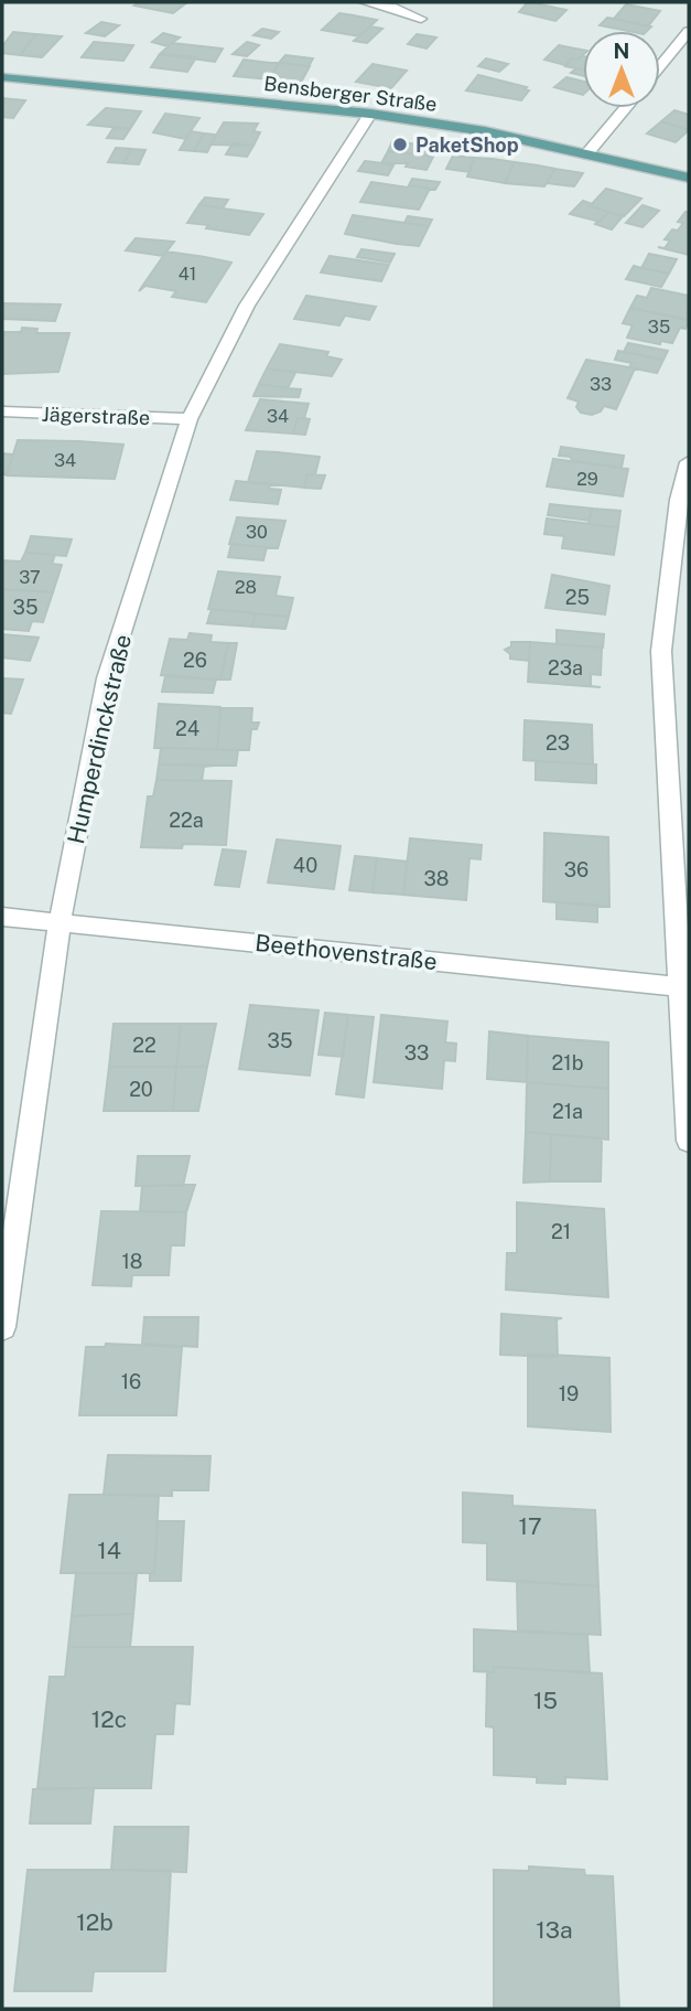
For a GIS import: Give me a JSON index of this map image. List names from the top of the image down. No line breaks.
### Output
{"streets":{"main road":["Bensberger Straße"],"street":["Jägerstraße","Humperdinckstraße","Beethovenstraße"]},"crossings":[["Bensberger Straße","Humperdinckstraße"],["Jägerstraße","Humperdinckstraße"],["Humperdinckstraße","Beethovenstraße"]],"places":["PaketShop"],"house_numbers":["41","35","33","34","34","29","30","37","28","25","35","26","23a","24","23","22a","40","36","38","35","22","33","21b","20","21a","21","18","16","19","17","14","15","12c","12b","13a"],"north":"top"}
